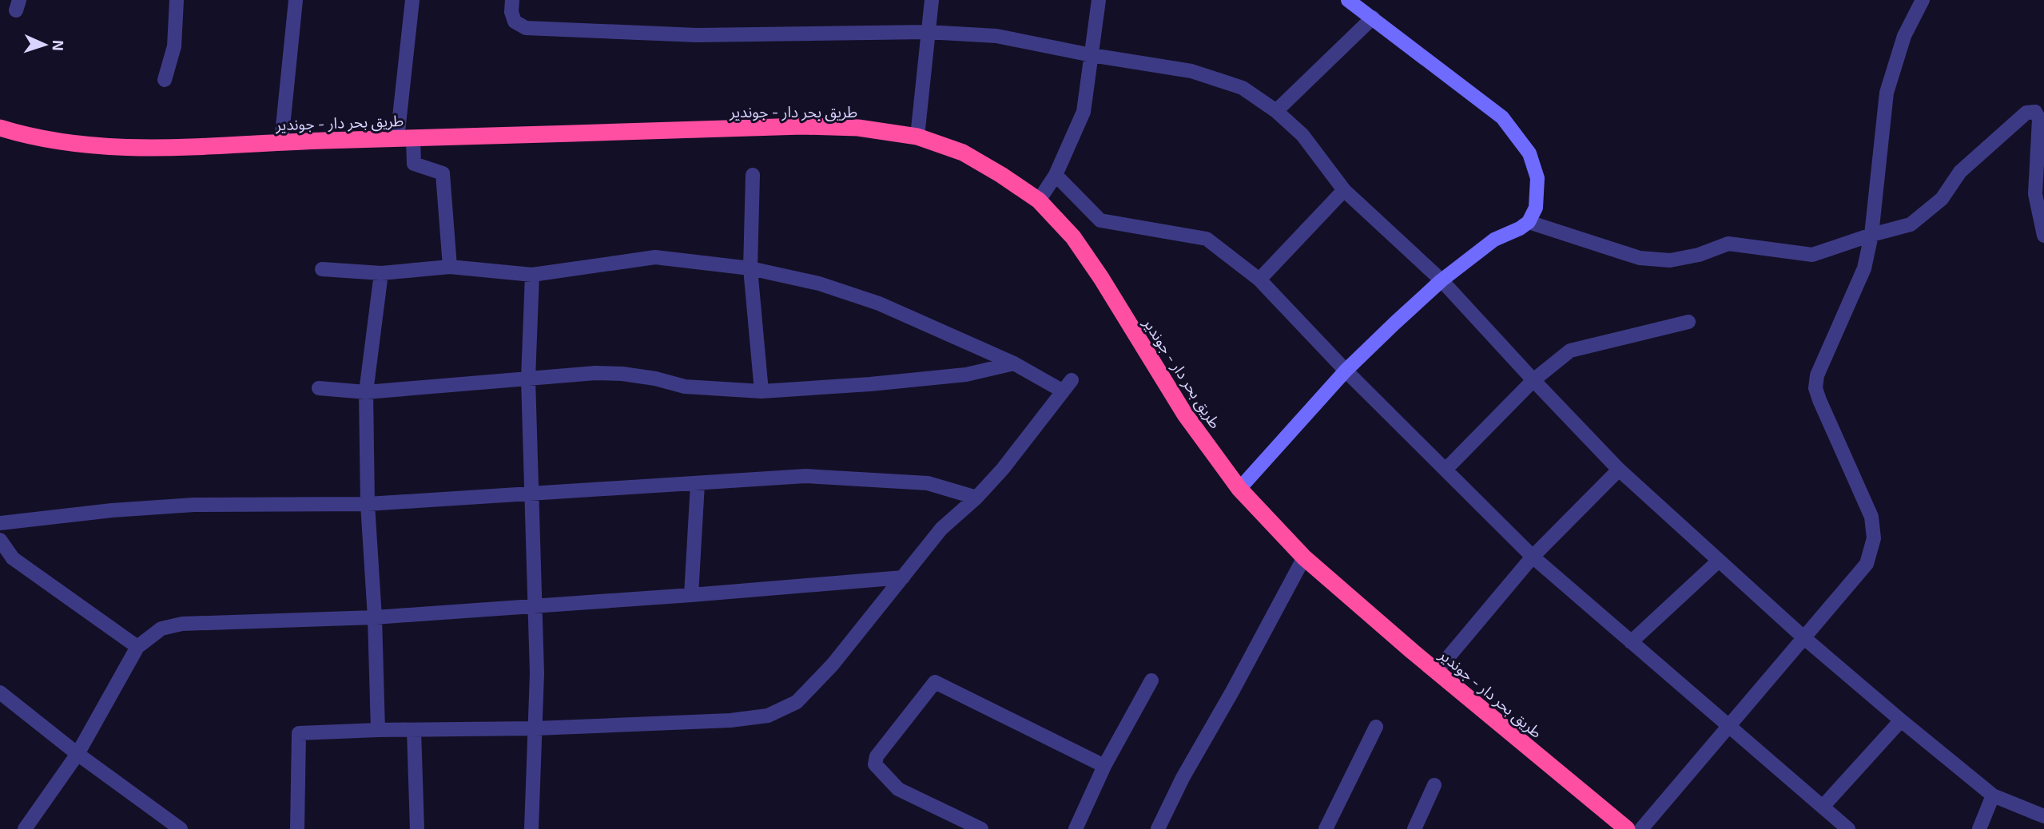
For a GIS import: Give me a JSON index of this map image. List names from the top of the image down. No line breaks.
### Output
{"streets":{"highway":["طريق بحر دار - جوندير"]},"north":"right"}
